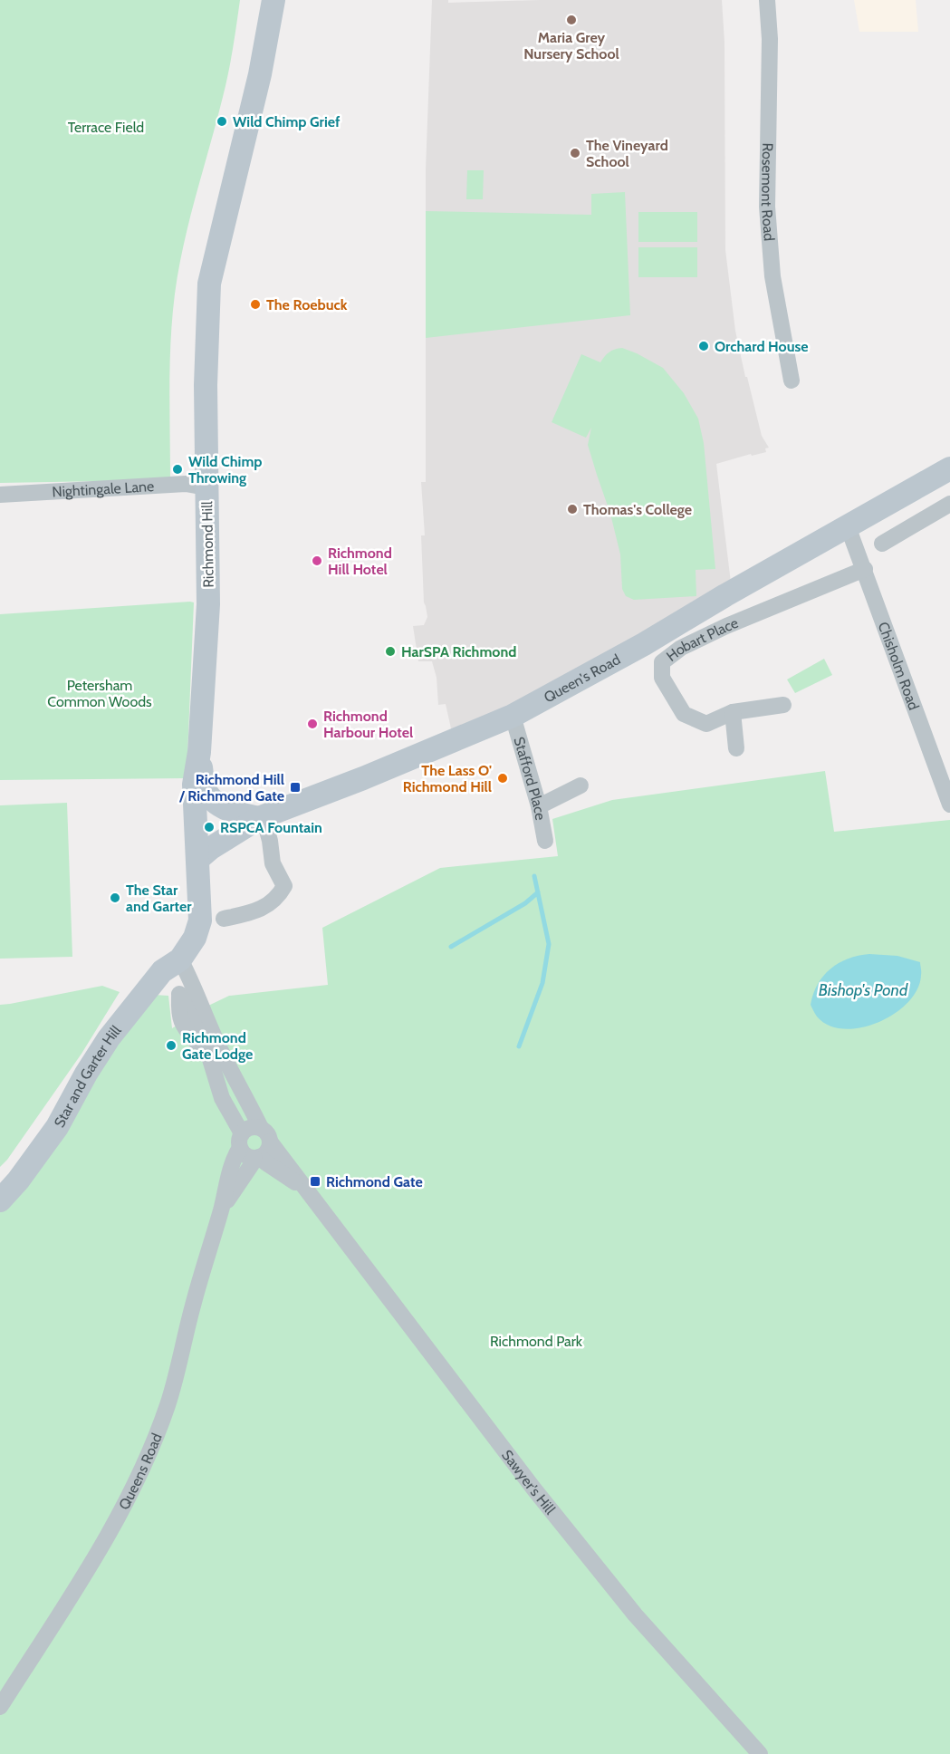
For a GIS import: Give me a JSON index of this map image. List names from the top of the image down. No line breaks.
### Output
{"streets":{"main road":["Richmond Hill","Queen's Road","Star and Garter Hill"],"street":["Rosemont Road","Nightingale Lane","Hobart Place","Chisholm Road","Stafford Place","Queens Road","Sawyer's Hill"]},"crossings":[["Nightingale Lane","Richmond Hill"],["Richmond Hill","Queen's Road"],["Richmond Hill","Star and Garter Hill"],["Richmond Hill","Sawyer's Hill"],["Hobart Place","Chisholm Road"],["Chisholm Road","Queen's Road"],["Queen's Road","Stafford Place"],["Star and Garter Hill","Sawyer's Hill"],["Queens Road","Sawyer's Hill"]],"water":["Bishop's Pond"],"parks":["Terrace Field","Petersham Common Woods","Richmond Park"],"places":{"other":["Maria Grey Nursery School","Wild Chimp Grief","The Vineyard School","The Roebuck","Orchard House","Wild Chimp Throwing","Thomas's College","Richmond Hill Hotel","HarSPA Richmond","Richmond Harbour Hotel","The Lass O' Richmond Hill","RSPCA Fountain","The Star and Garter","Richmond Gate Lodge"],"transit":["Richmond Hill / Richmond Gate","Richmond Gate"]}}
